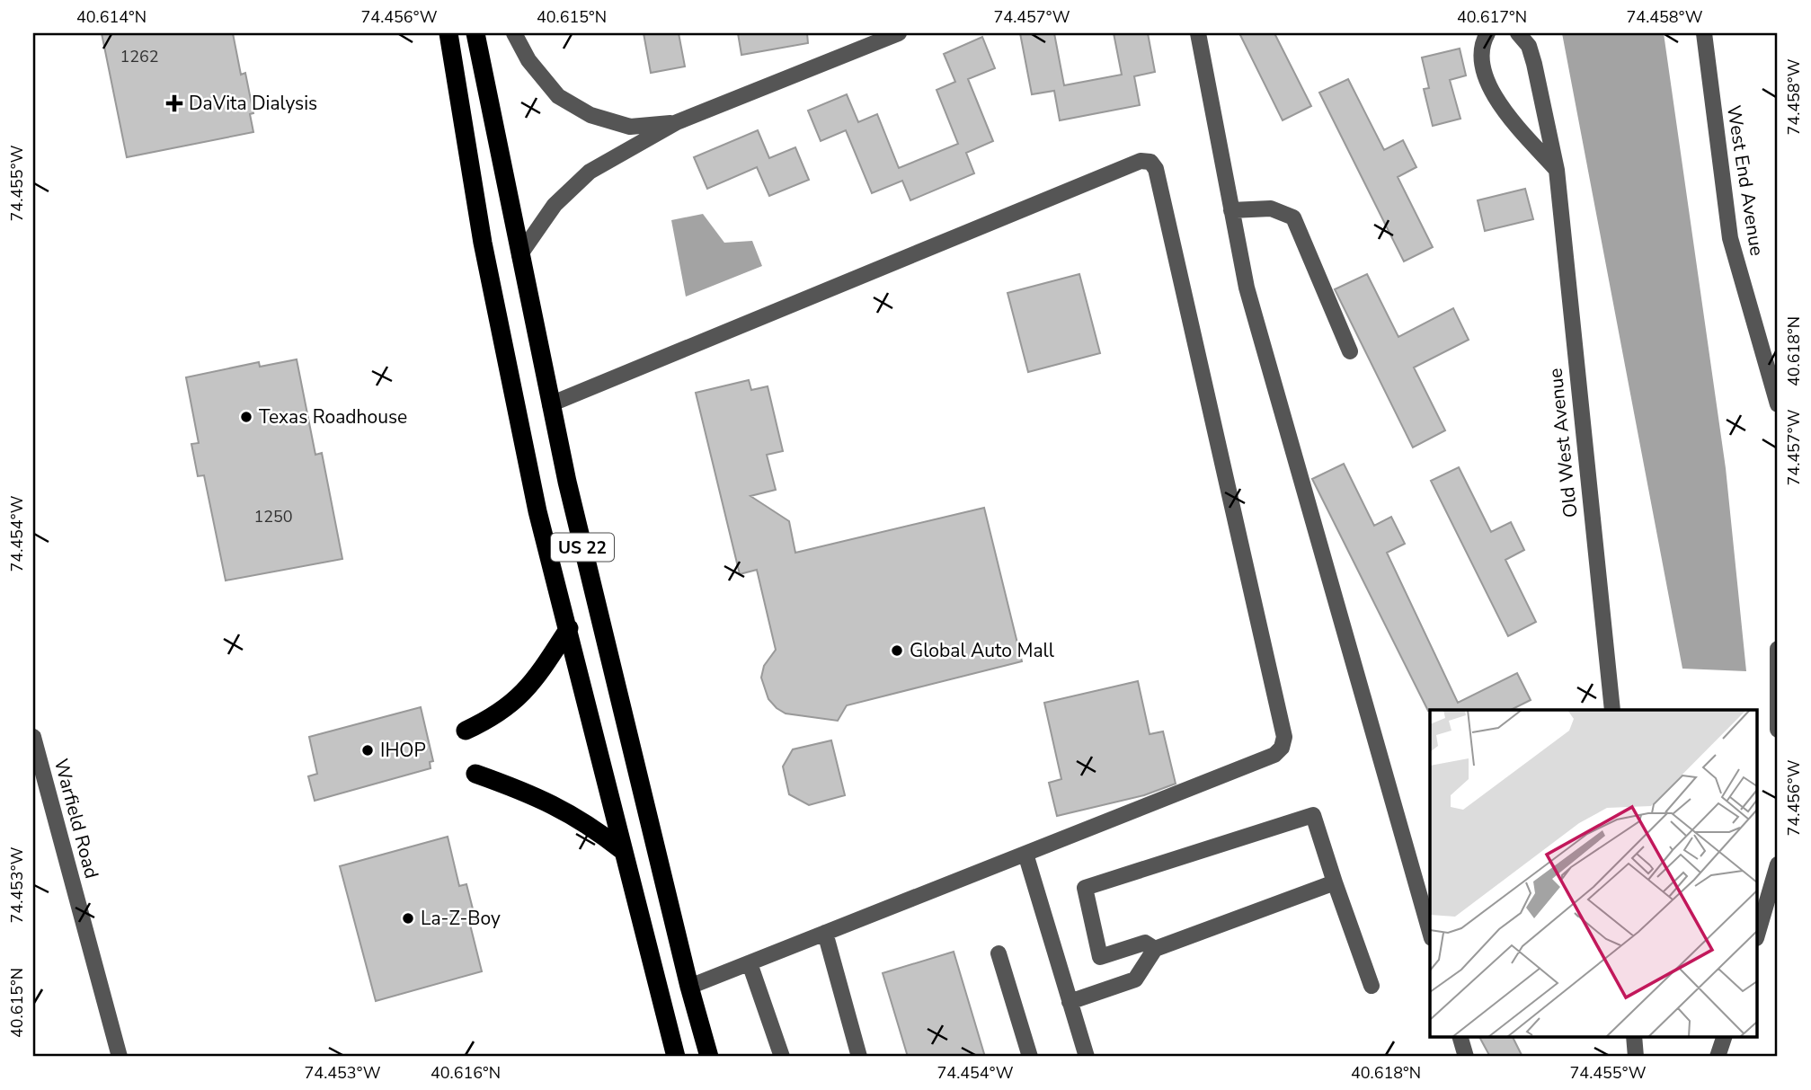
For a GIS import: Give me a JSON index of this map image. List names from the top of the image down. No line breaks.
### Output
{"streets":{"highway":["US 22"],"street":["West End Avenue","Old West Avenue","Warfield Road"]},"places":{"health":["DaVita Dialysis"],"other":["Texas Roadhouse","Global Auto Mall","IHOP","La-Z-Boy"]},"house_numbers":["1262","1250"],"coordinates":["40.614°N","74.456°W","40.615°N","74.457°W","40.617°N","74.458°W","74.455°W","40.618°N","74.454°W","74.453°W","40.616°N"]}
